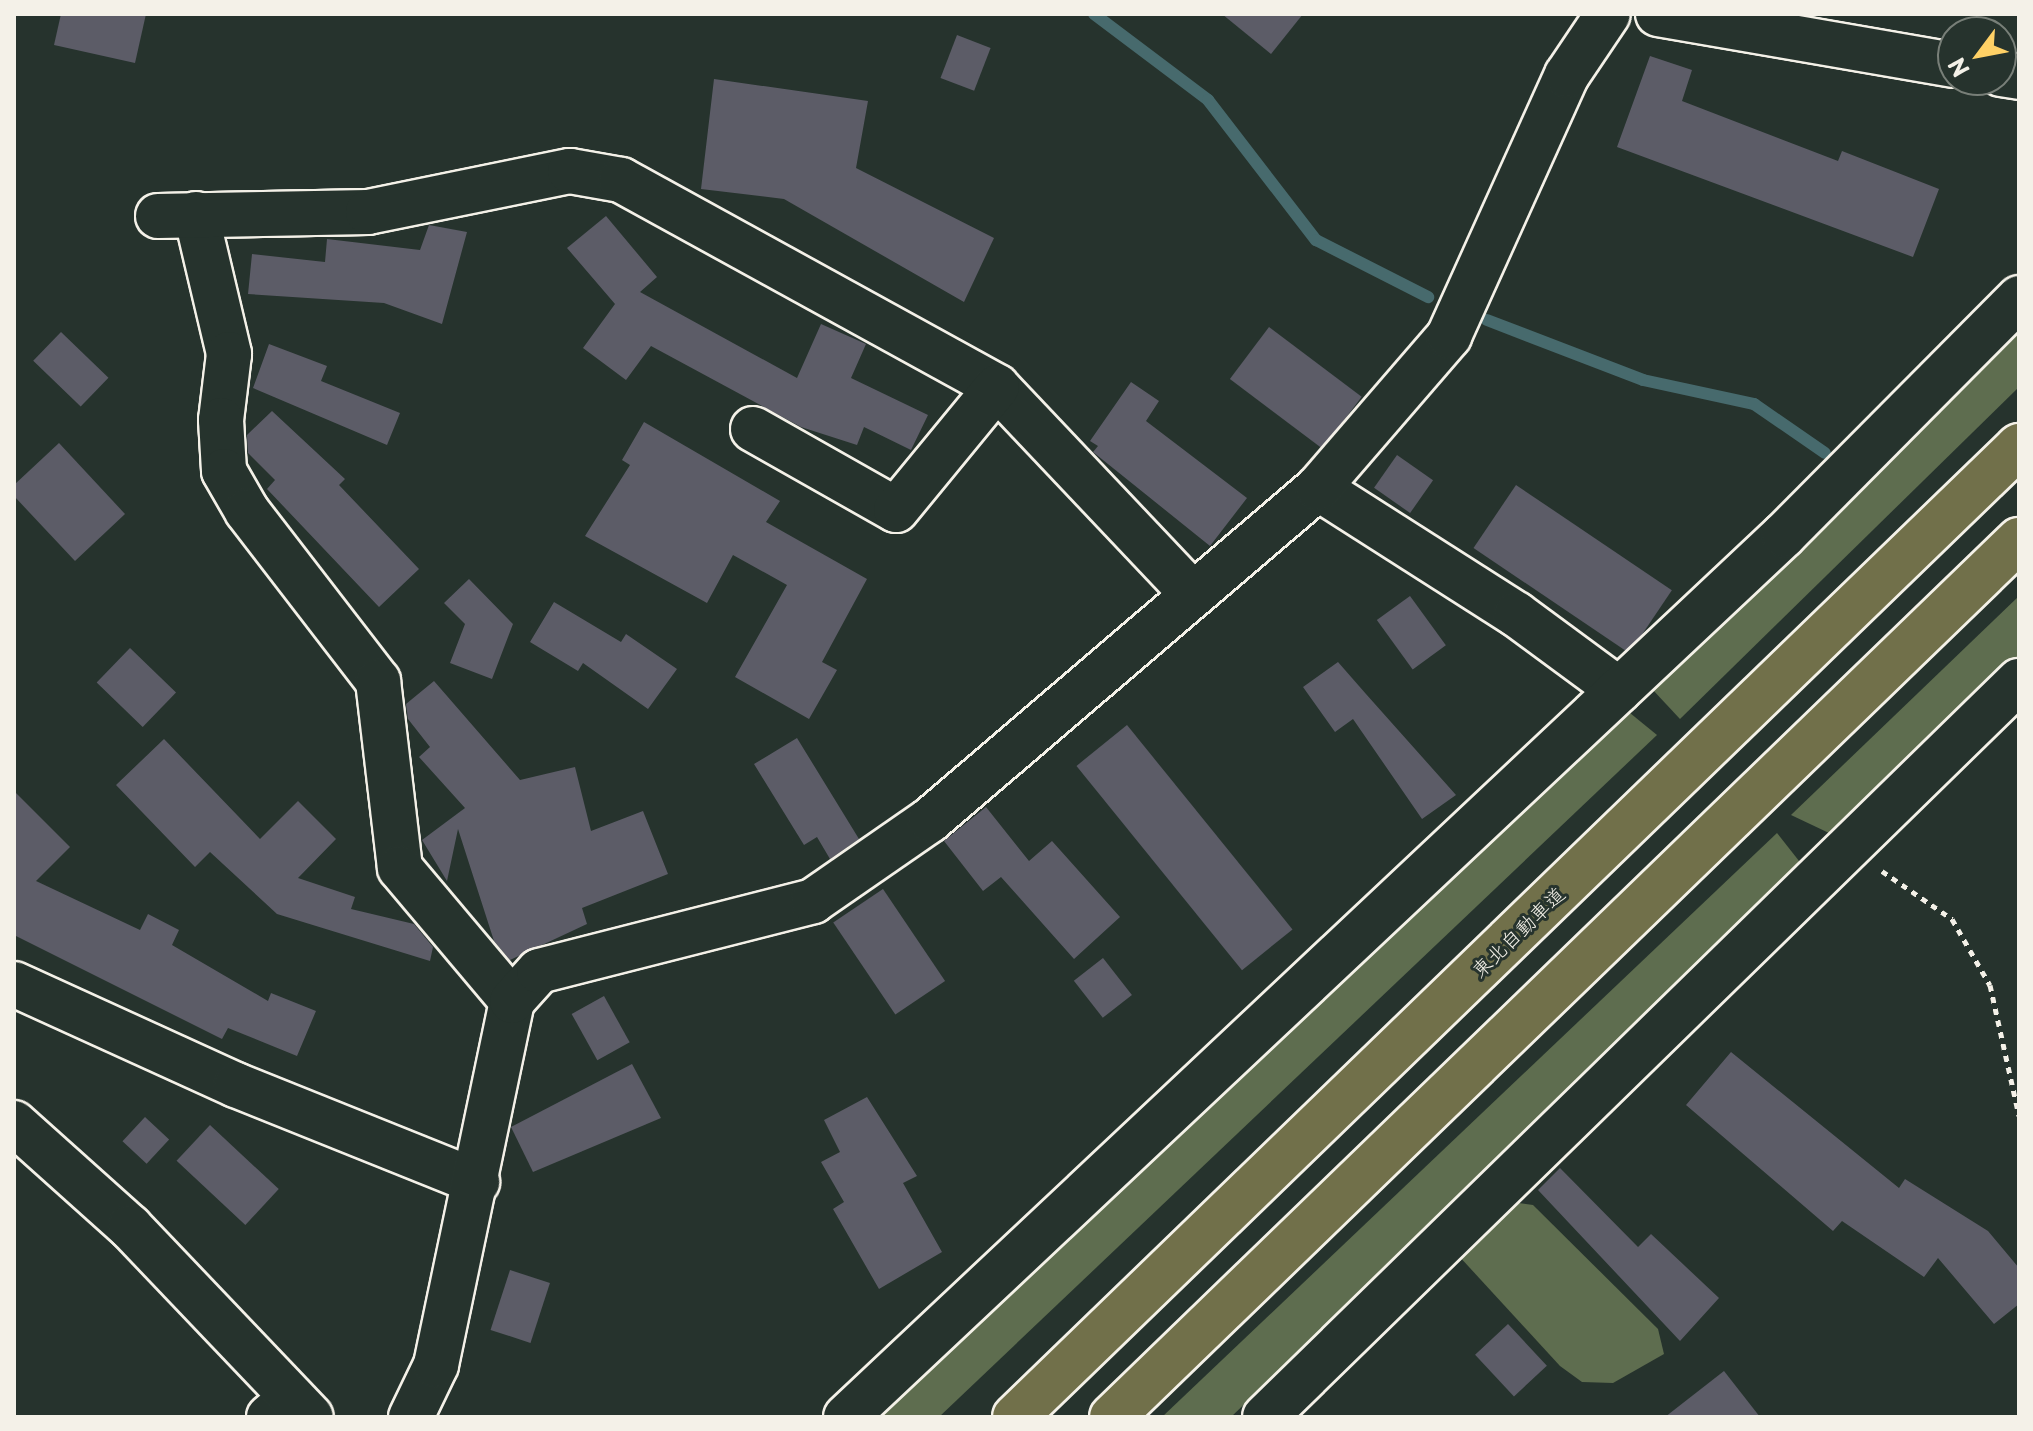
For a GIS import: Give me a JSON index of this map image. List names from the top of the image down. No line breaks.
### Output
{"streets":{"highway":["東北自動車道"]},"north":"bottom left"}
